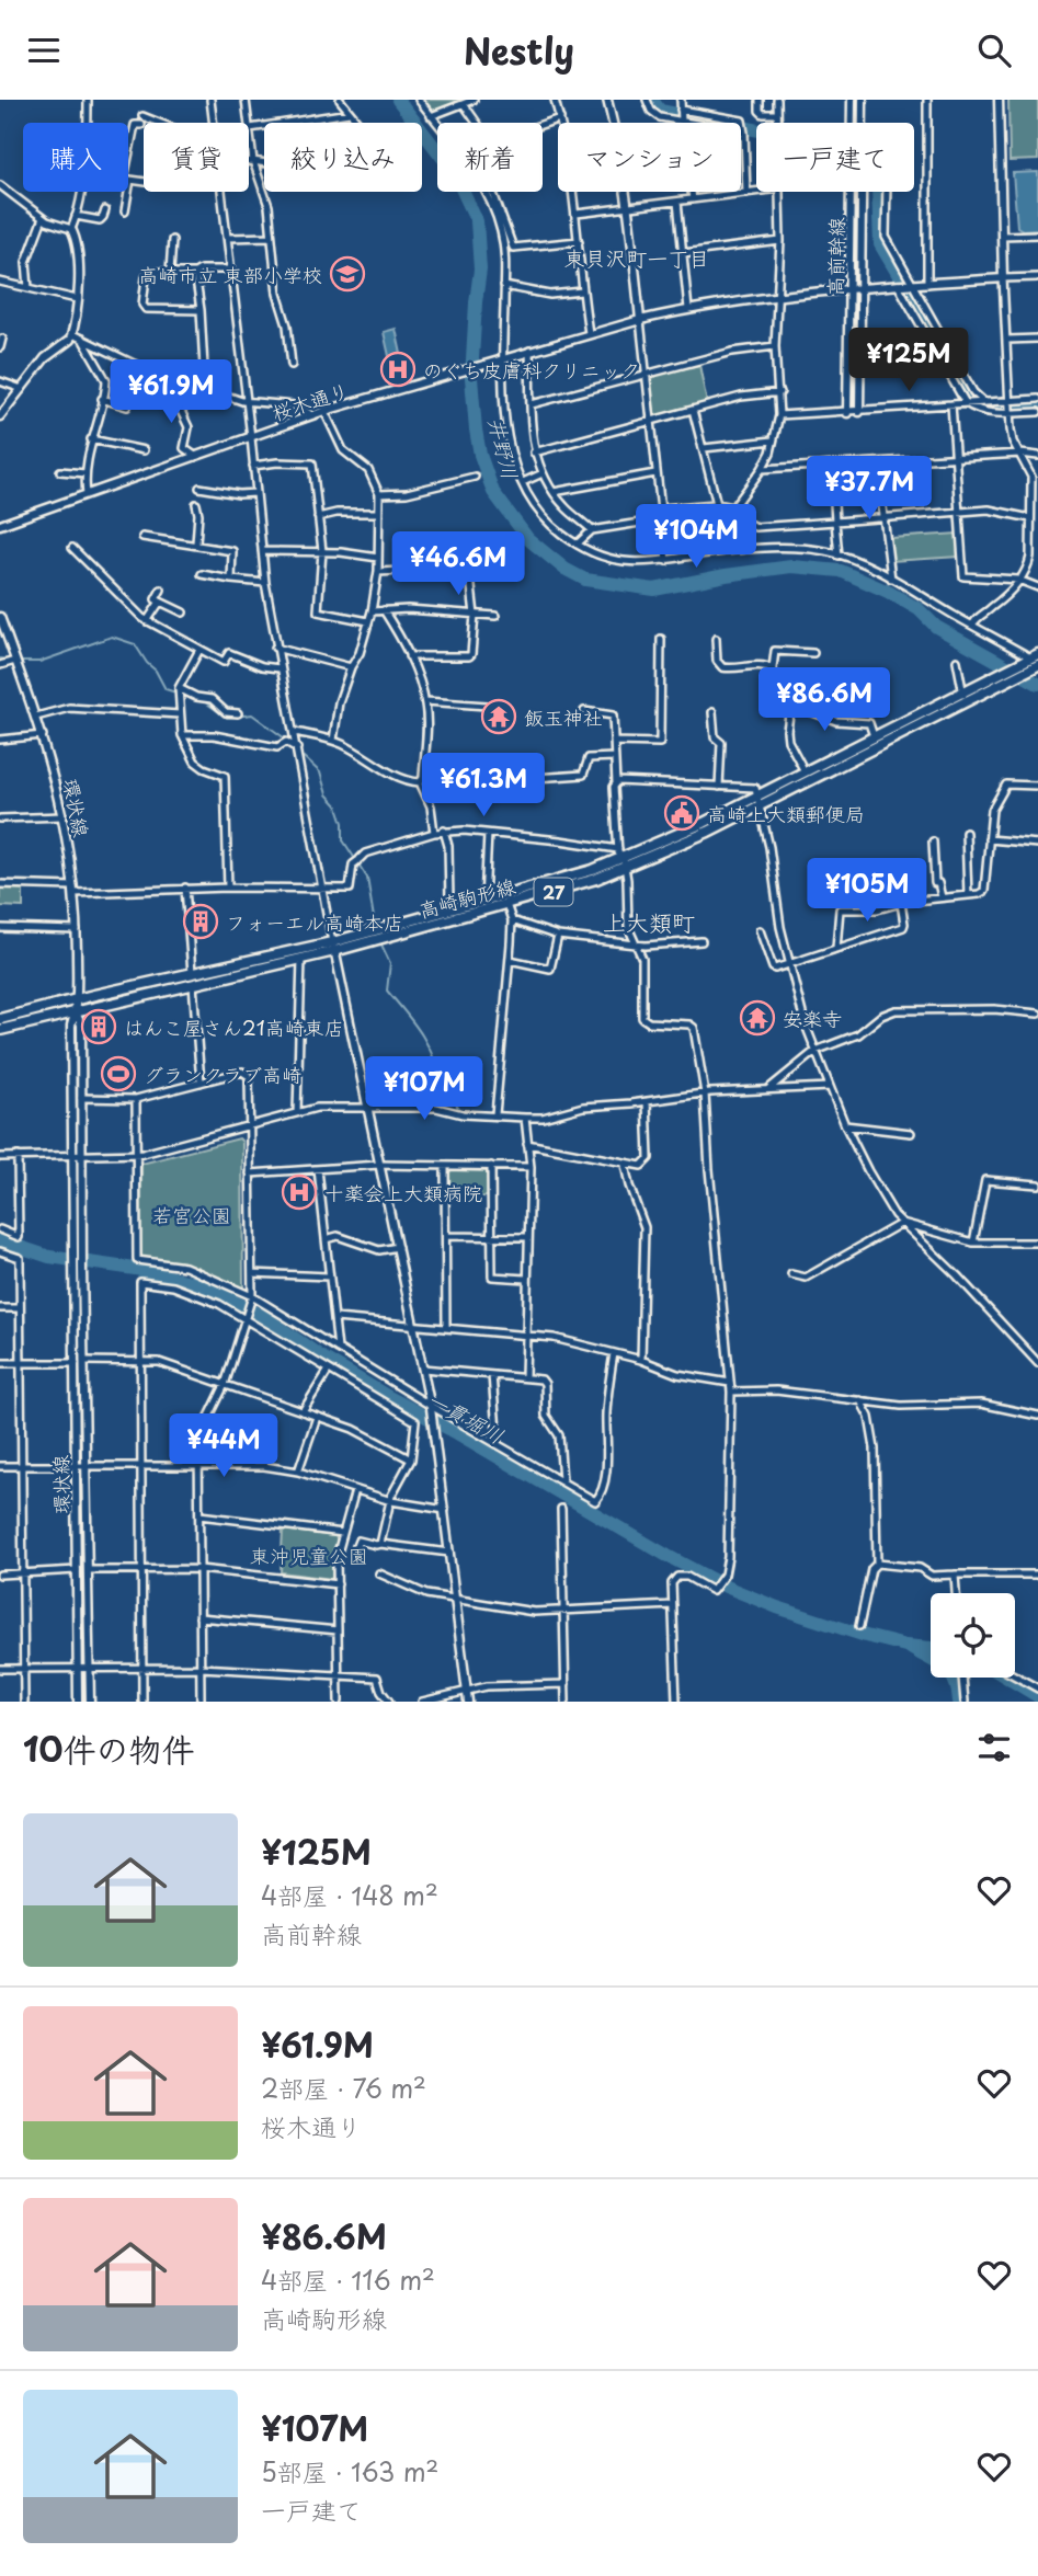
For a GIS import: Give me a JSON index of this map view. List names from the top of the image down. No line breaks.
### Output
{"streets":{"main road":["27","高崎駒形線"],"street":["高前幹線","桜木通り","環状線"]},"crossings":[["環状線","高崎駒形線"]],"districts":["東貝沢町一丁目","上大類町"],"water":["井野川","一貫堀川"],"parks":["若宮公園","東沖児童公園"],"places":{"school or university":["高崎市立 東部小学校"],"hospital":["のぐち皮膚科クリニック","十薬会上大類病院"],"temple":["飯玉神社","安楽寺"],"public building":["高崎上大類郵便局"],"building":["フォーエル高崎本店","はんこ屋さん21高崎東店"],"sports":["グランクラブ高崎"]},"page":{"header":"Nestly","chip":["購入","賃貸","絞り込み","新着","マンション","一戸建て"],"price":["¥125M","¥61.9M","¥37.7M","¥104M","¥46.6M","¥86.6M","¥61.3M","¥105M","¥107M","¥44M"],"heading":"10件の物件","list":[{"name":"¥125M","note":"4部屋 · 148 m² · 高前幹線"},{"name":"¥61.9M","note":"2部屋 · 76 m² · 桜木通り"},{"name":"¥86.6M","note":"4部屋 · 116 m² · 高崎駒形線"},{"name":"¥107M","note":"5部屋 · 163 m² · 一戸建て"}]}}
